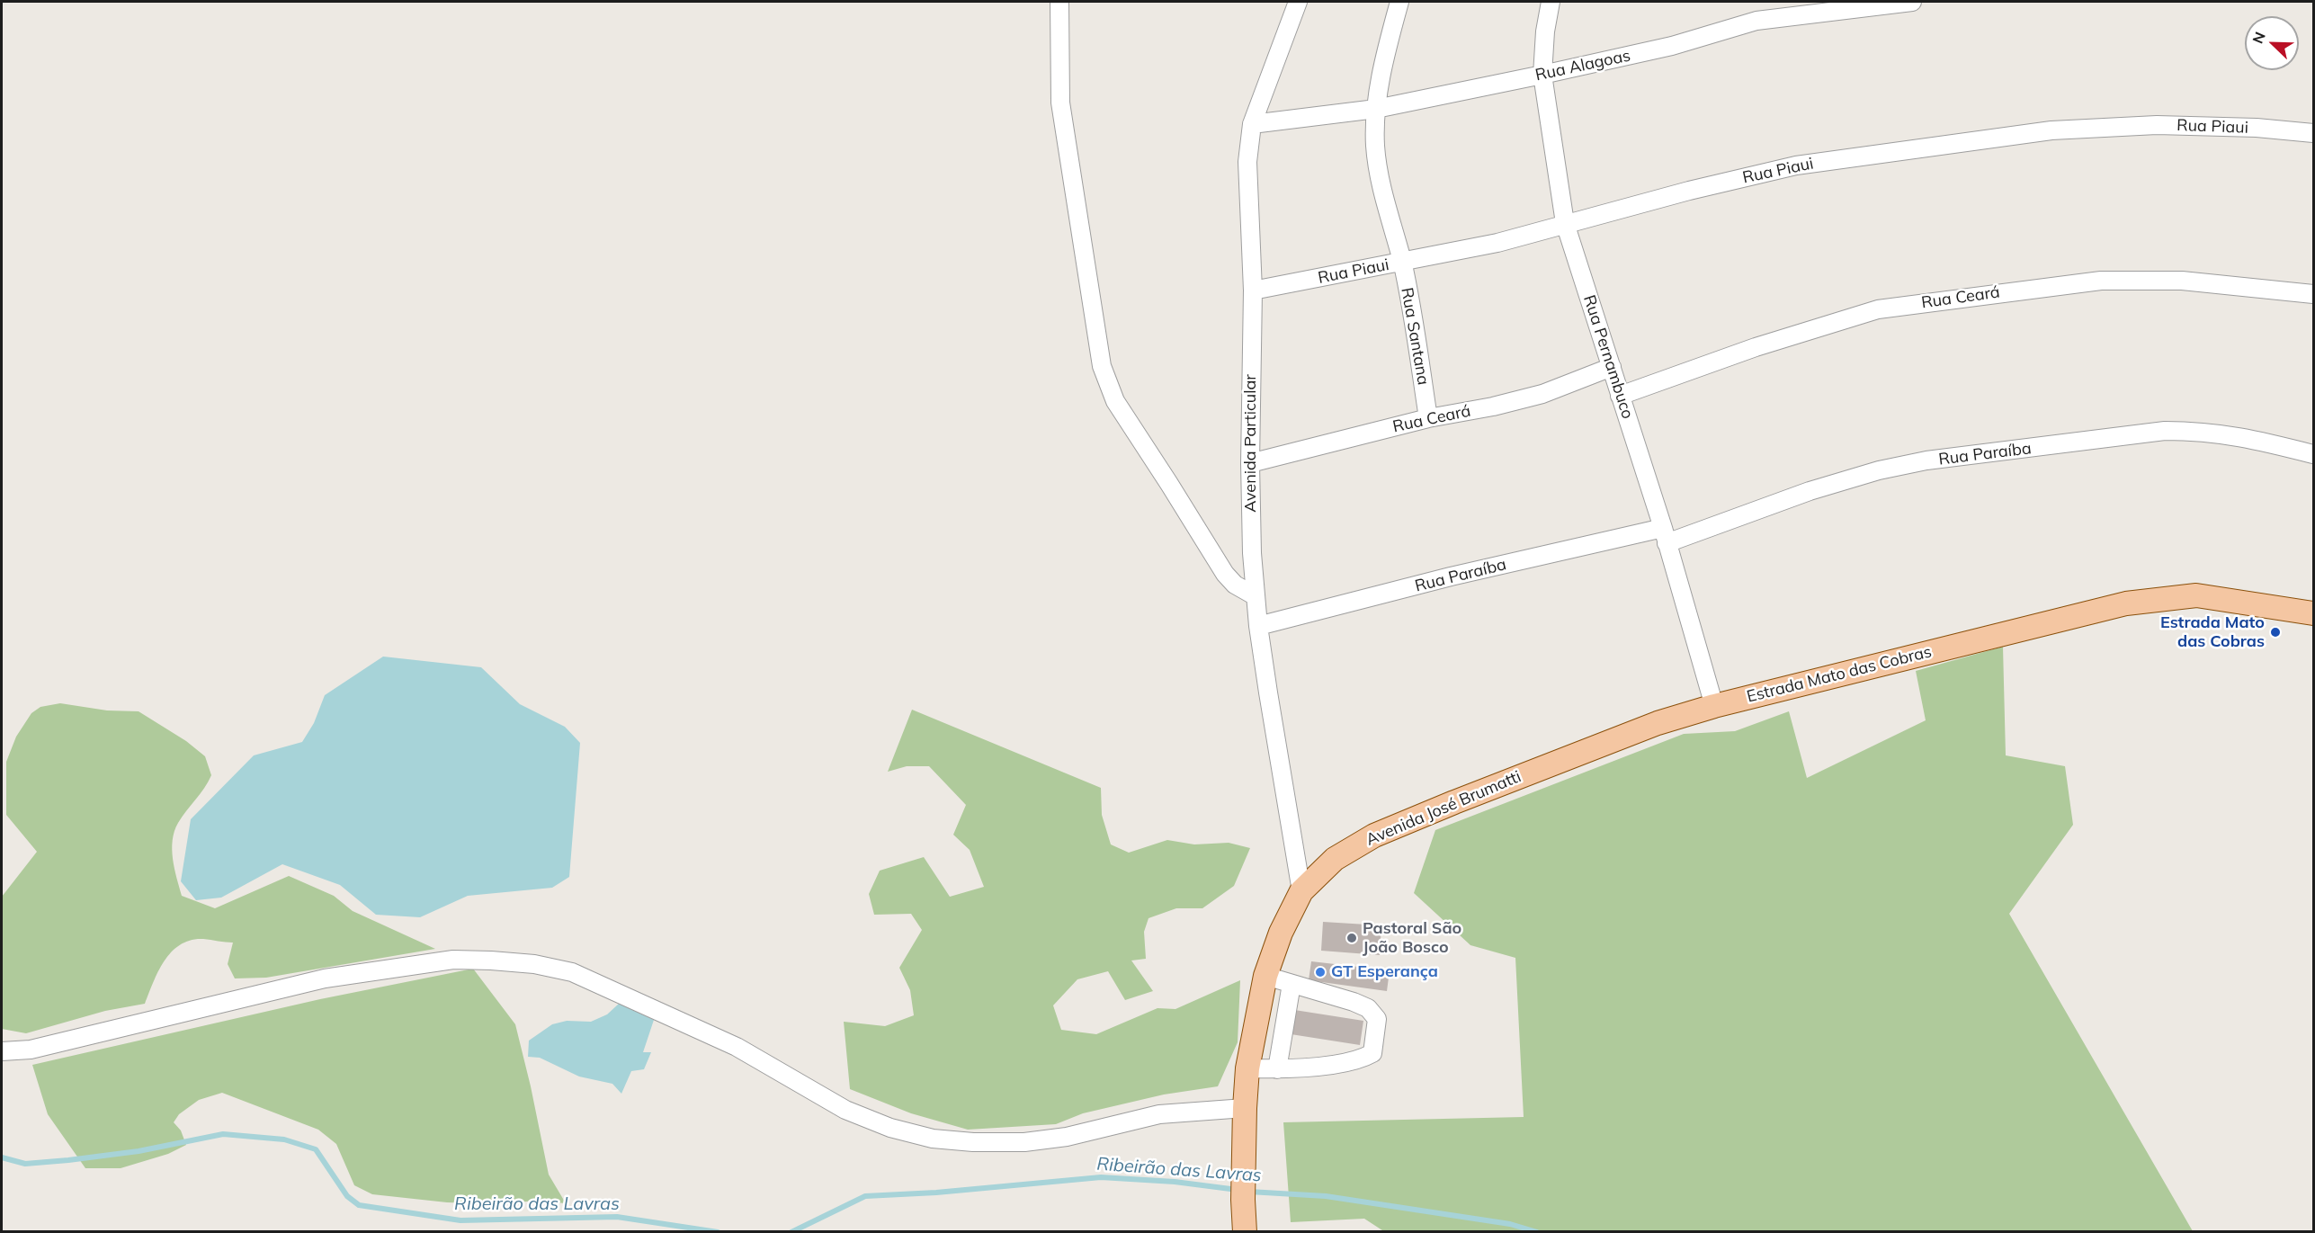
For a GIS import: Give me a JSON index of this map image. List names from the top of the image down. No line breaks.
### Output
{"streets":{"main road":["Estrada Mato das Cobras","Avenida José Brumatti"],"street":["Rua Alagoas","Rua Piaui","Rua Ceará","Rua Santana","Rua Pernambuco","Avenida Particular","Rua Paraíba"]},"crossings":[["Rua Alagoas","Rua Santana"],["Rua Alagoas","Rua Pernambuco"],["Rua Alagoas","Avenida Particular"],["Rua Piaui","Rua Santana"],["Rua Piaui","Rua Pernambuco"],["Rua Piaui","Avenida Particular"],["Rua Ceará","Rua Santana"],["Rua Ceará","Rua Pernambuco"],["Rua Ceará","Avenida Particular"],["Rua Pernambuco","Rua Paraíba"],["Rua Pernambuco","Estrada Mato das Cobras"],["Rua Pernambuco","Avenida José Brumatti"],["Avenida Particular","Rua Paraíba"],["Avenida Particular","Avenida José Brumatti"],["Estrada Mato das Cobras","Avenida José Brumatti"]],"water":["Ribeirão das Lavras"],"places":["Estrada Mato das Cobras","Pastoral São João Bosco","GT Esperança"],"north":"top left"}
